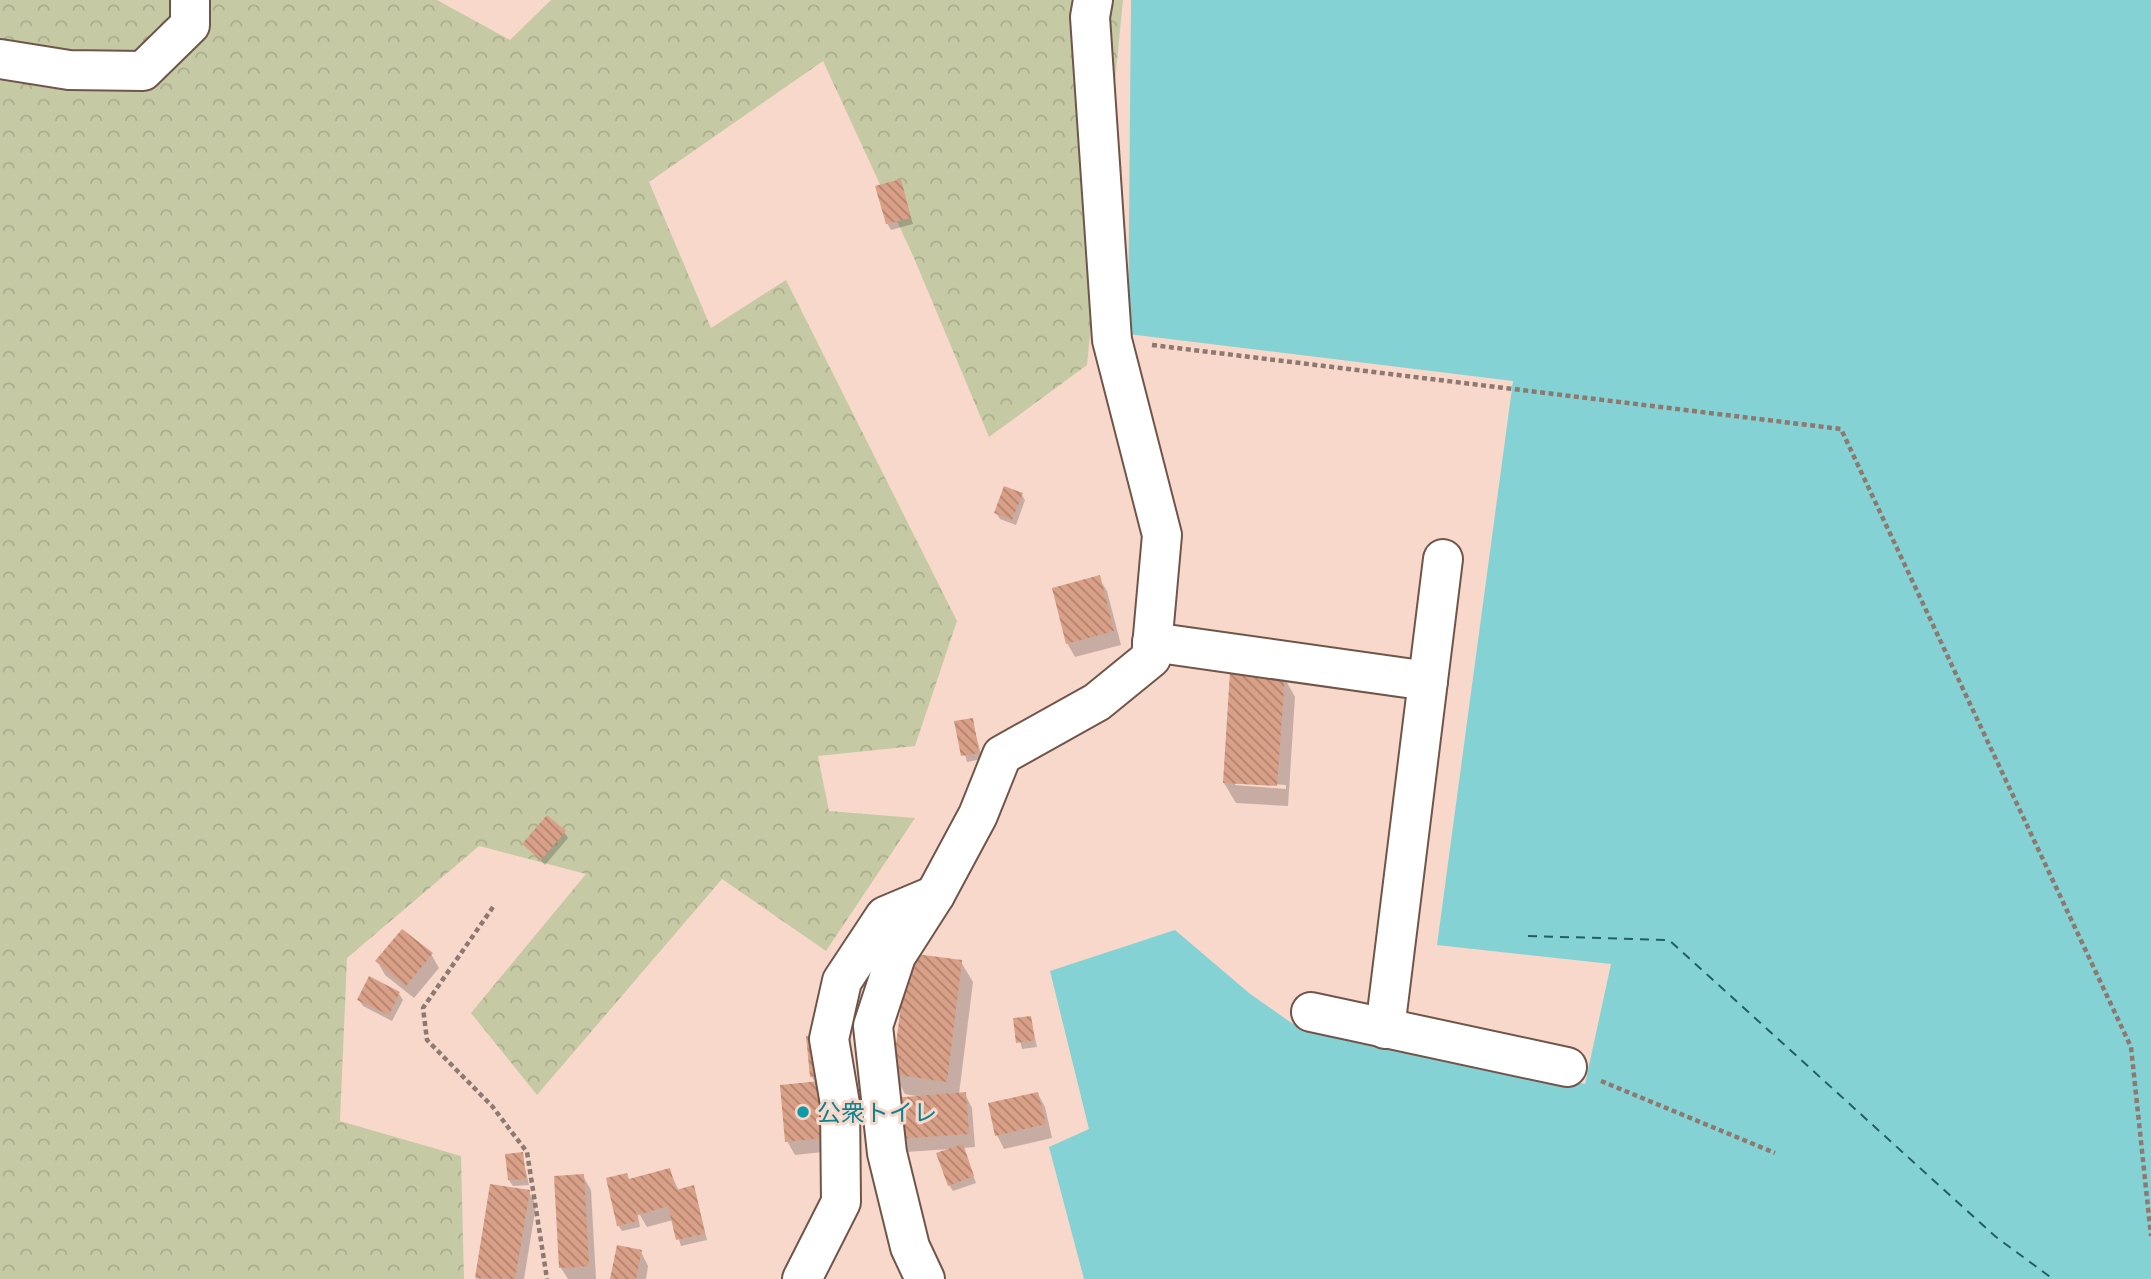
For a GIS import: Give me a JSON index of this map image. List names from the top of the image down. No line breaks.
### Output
{"places":["公衆トイレ"]}
